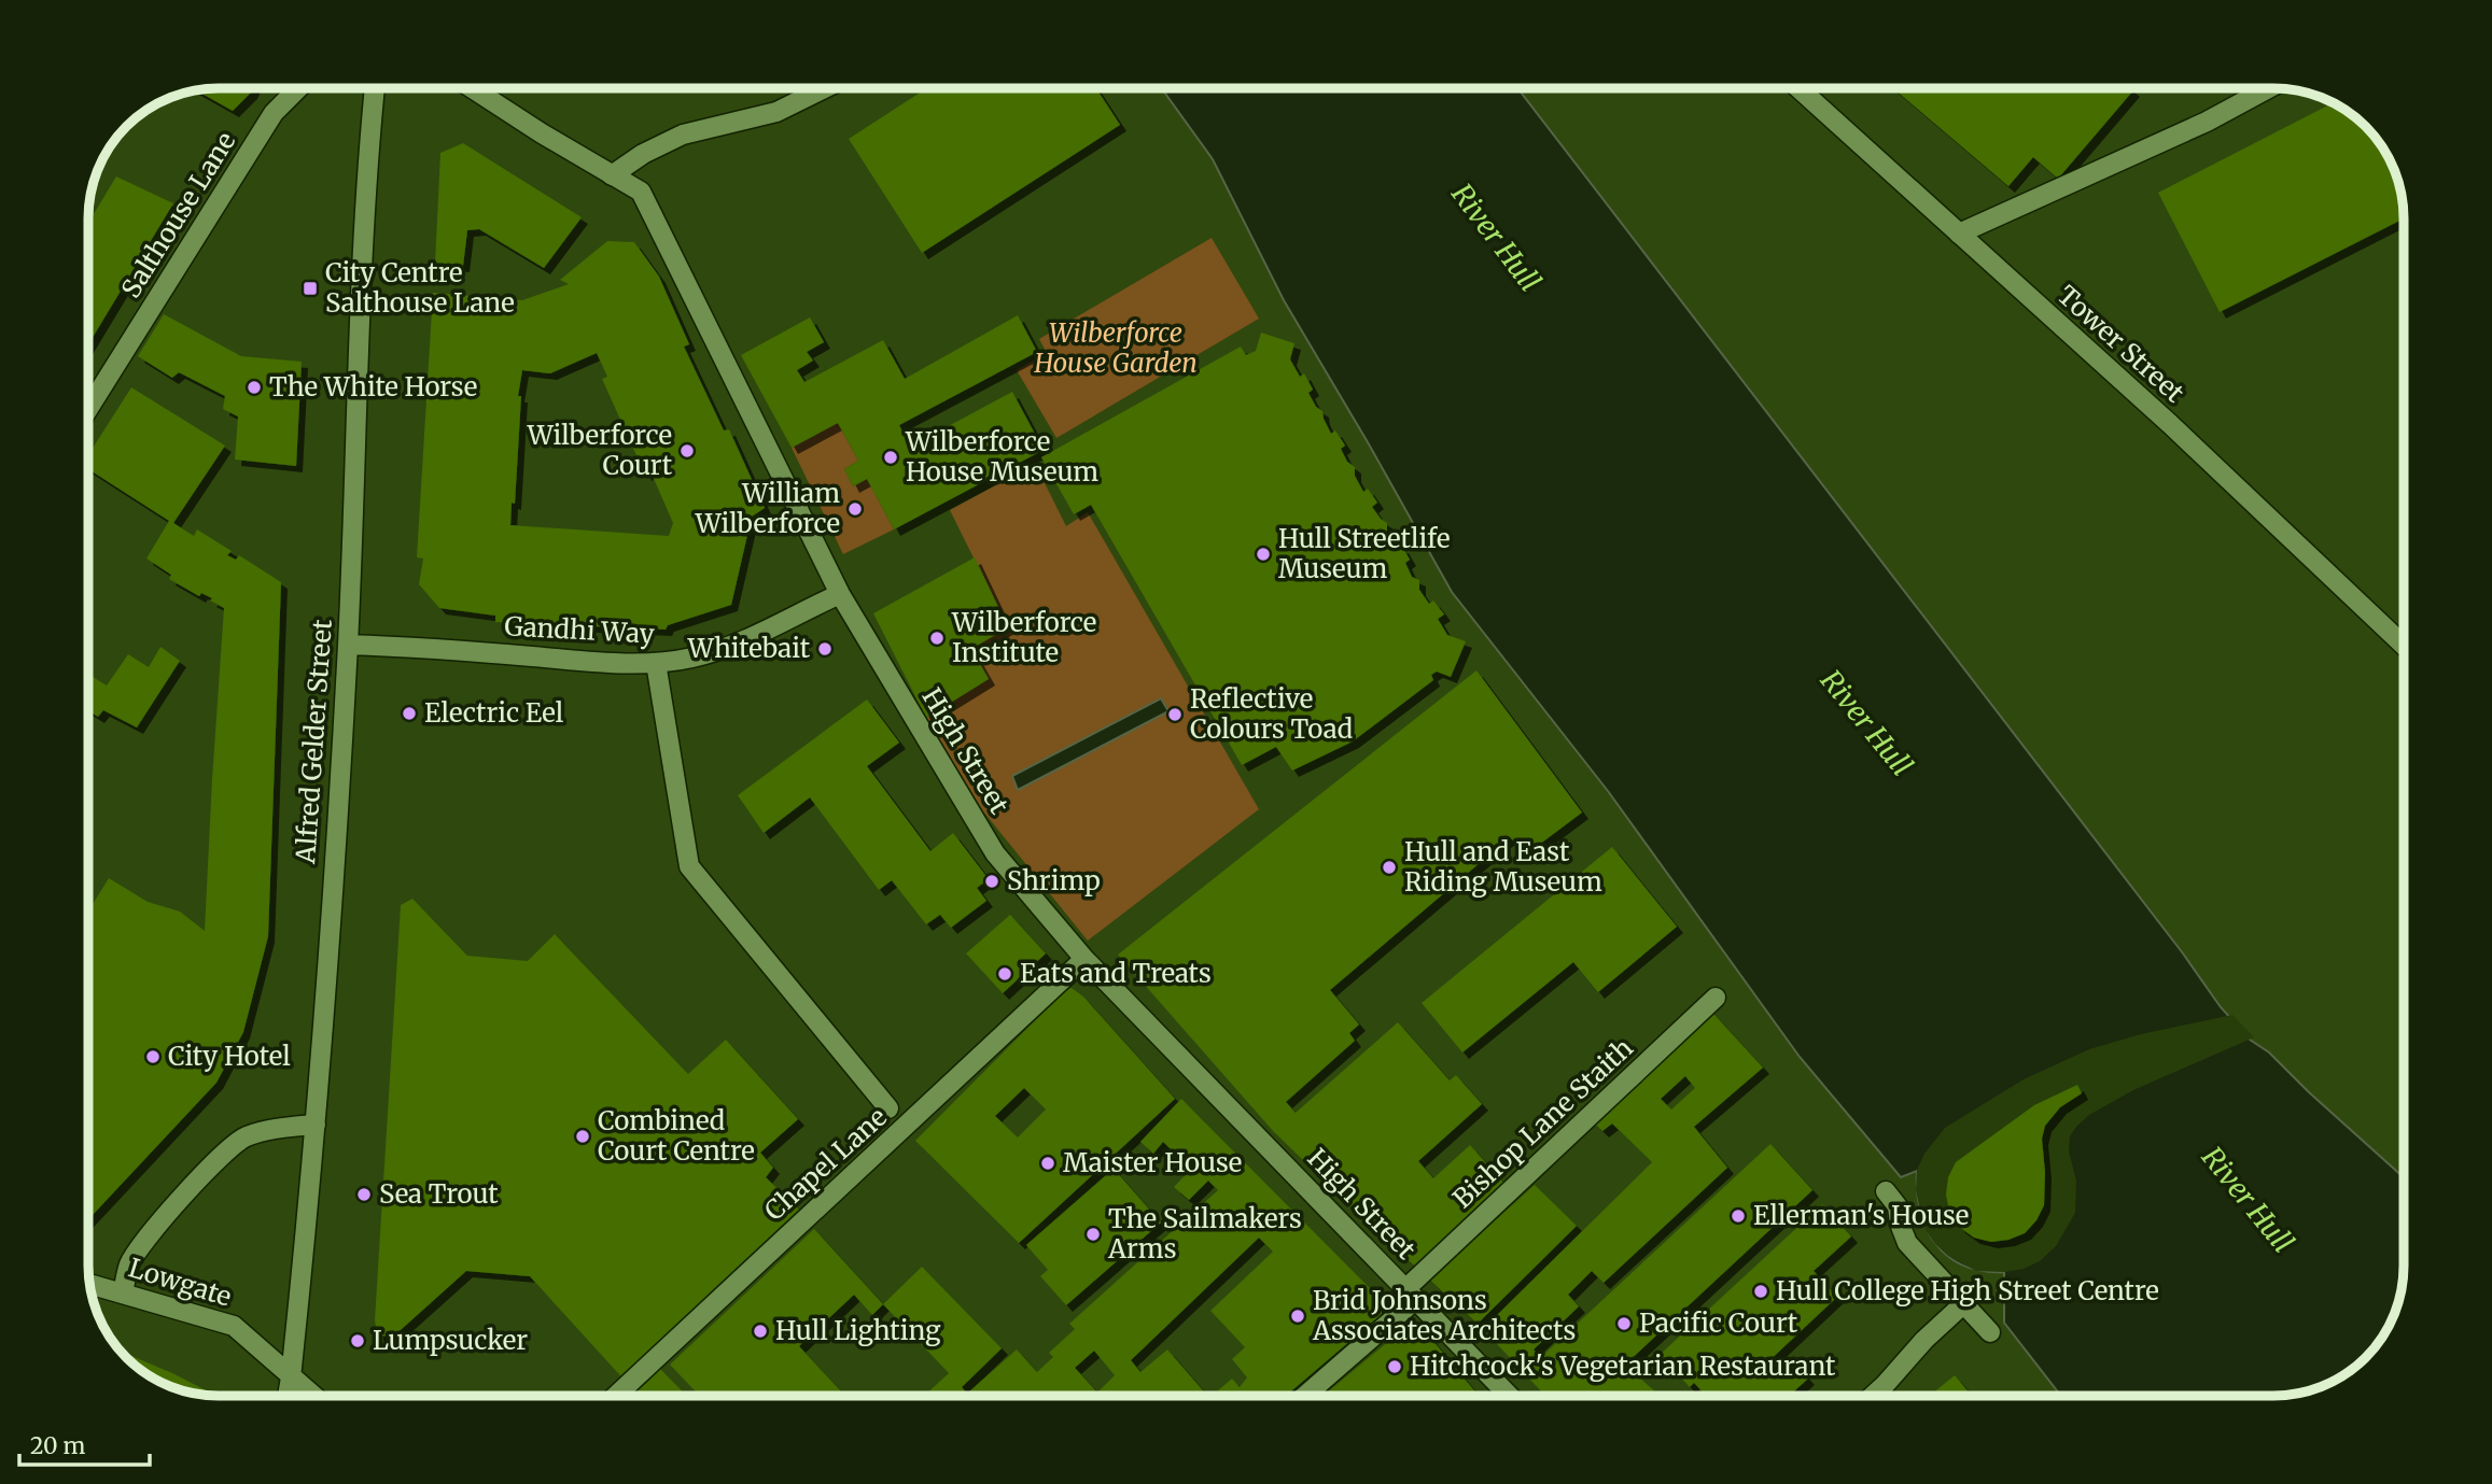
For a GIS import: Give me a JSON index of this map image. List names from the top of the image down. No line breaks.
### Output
{"streets":{"street":["Salthouse Lane","Tower Street","Gandhi Way","Alfred Gelder Street","High Street","Bishop Lane Staith","Chapel Lane","Lowgate"]},"crossings":[["Gandhi Way","Alfred Gelder Street"],["Gandhi Way","High Street"],["Alfred Gelder Street","Lowgate"],["High Street","Bishop Lane Staith"],["High Street","Chapel Lane"]],"water":["River Hull"],"parks":["Wilberforce House Garden"],"places":{"transit":["City Centre Salthouse Lane"],"other":["The White Horse","Wilberforce Court","Wilberforce House Museum","William Wilberforce","Hull Streetlife Museum","Wilberforce Institute","Whitebait","Electric Eel","Reflective Colours Toad","Hull and East Riding Museum","Shrimp","Eats and Treats","City Hotel","Combined Court Centre","Maister House","Sea Trout","Ellerman's House","The Sailmakers Arms","Hull College High Street Centre","Brid Johnsons Associates Architects","Pacific Court","Hull Lighting","Lumpsucker","Hitchcock's Vegetarian Restaurant"]},"scale_bar":"20 m"}
